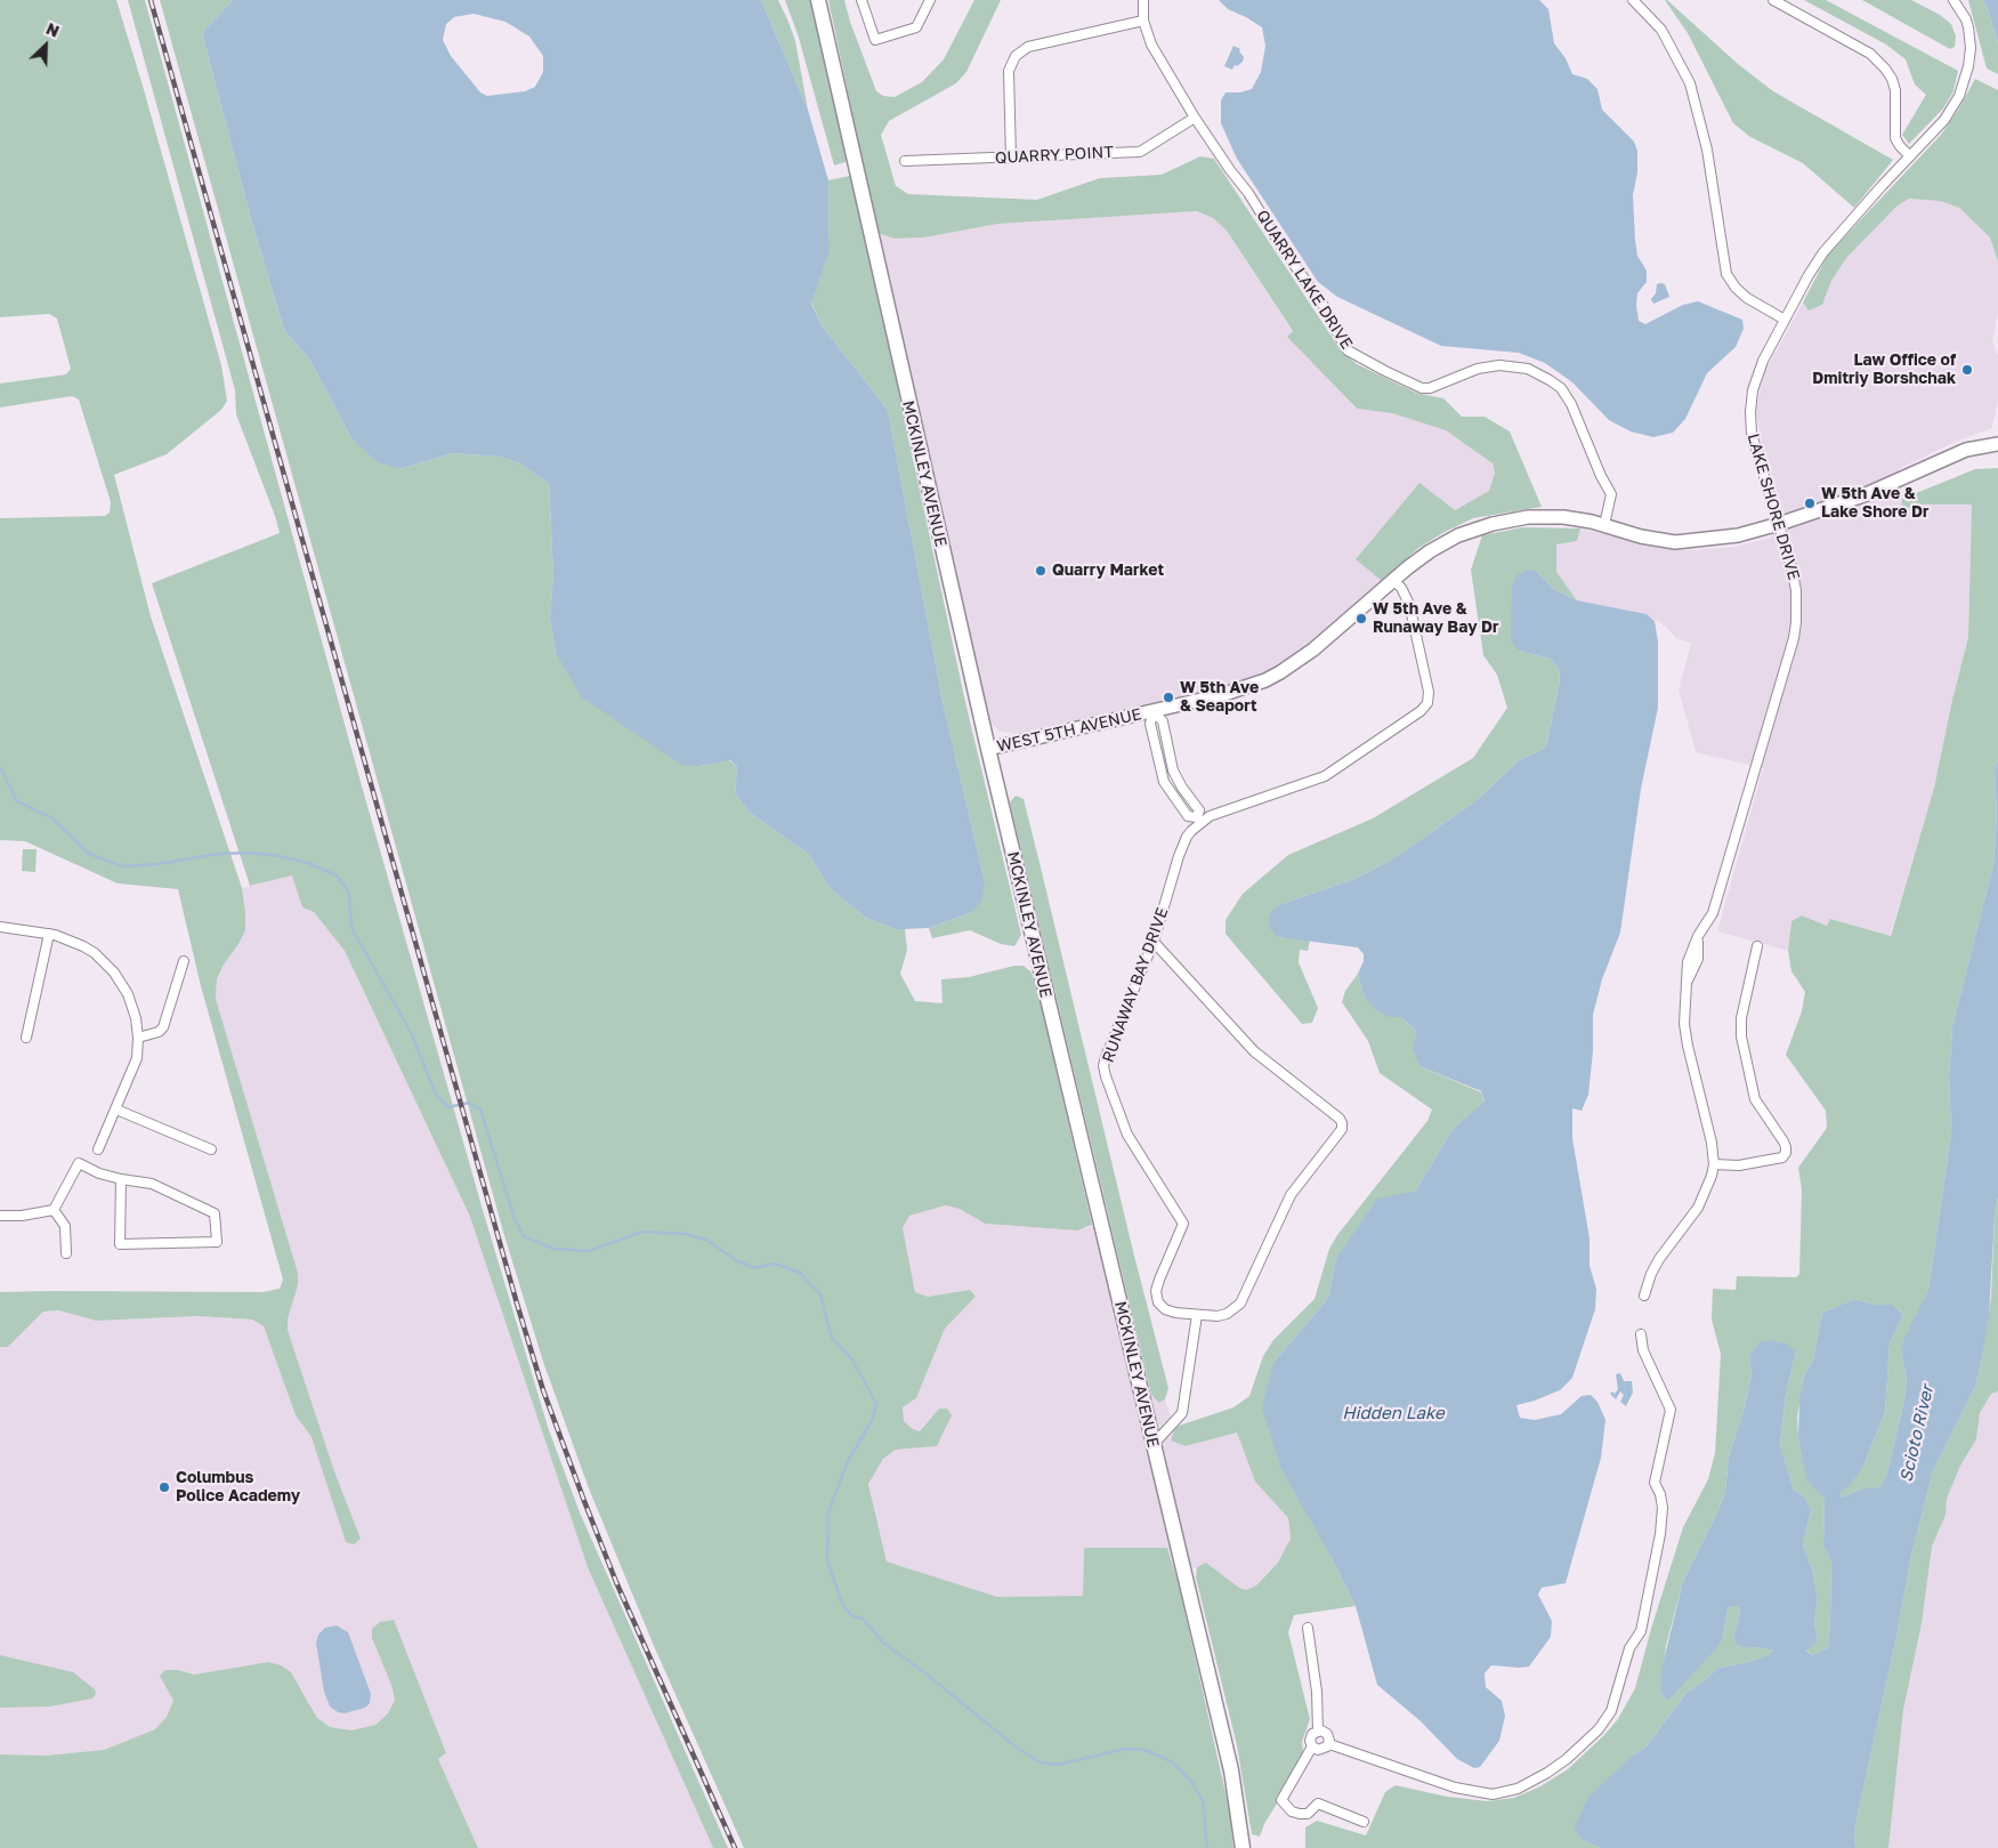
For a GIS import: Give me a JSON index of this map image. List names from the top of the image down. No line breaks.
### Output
{"streets":{"main road":["MCKINLEY AVENUE","WEST 5TH AVENUE"],"street":["QUARRY POINT","QUARRY LAKE DRIVE","LAKE SHORE DRIVE","RUNAWAY BAY DRIVE"]},"crossings":[["QUARRY POINT","QUARRY LAKE DRIVE"],["QUARRY LAKE DRIVE","WEST 5TH AVENUE"],["MCKINLEY AVENUE","WEST 5TH AVENUE"],["LAKE SHORE DRIVE","WEST 5TH AVENUE"]],"water":["Hidden Lake","Scioto River"],"places":["Law Office of Dmitriy Borshchak","W 5th Ave & Lake Shore Dr","Quarry Market","W 5th Ave & Runaway Bay Dr","W 5th Ave & Seaport","Columbus Police Academy"],"north":"top right"}
